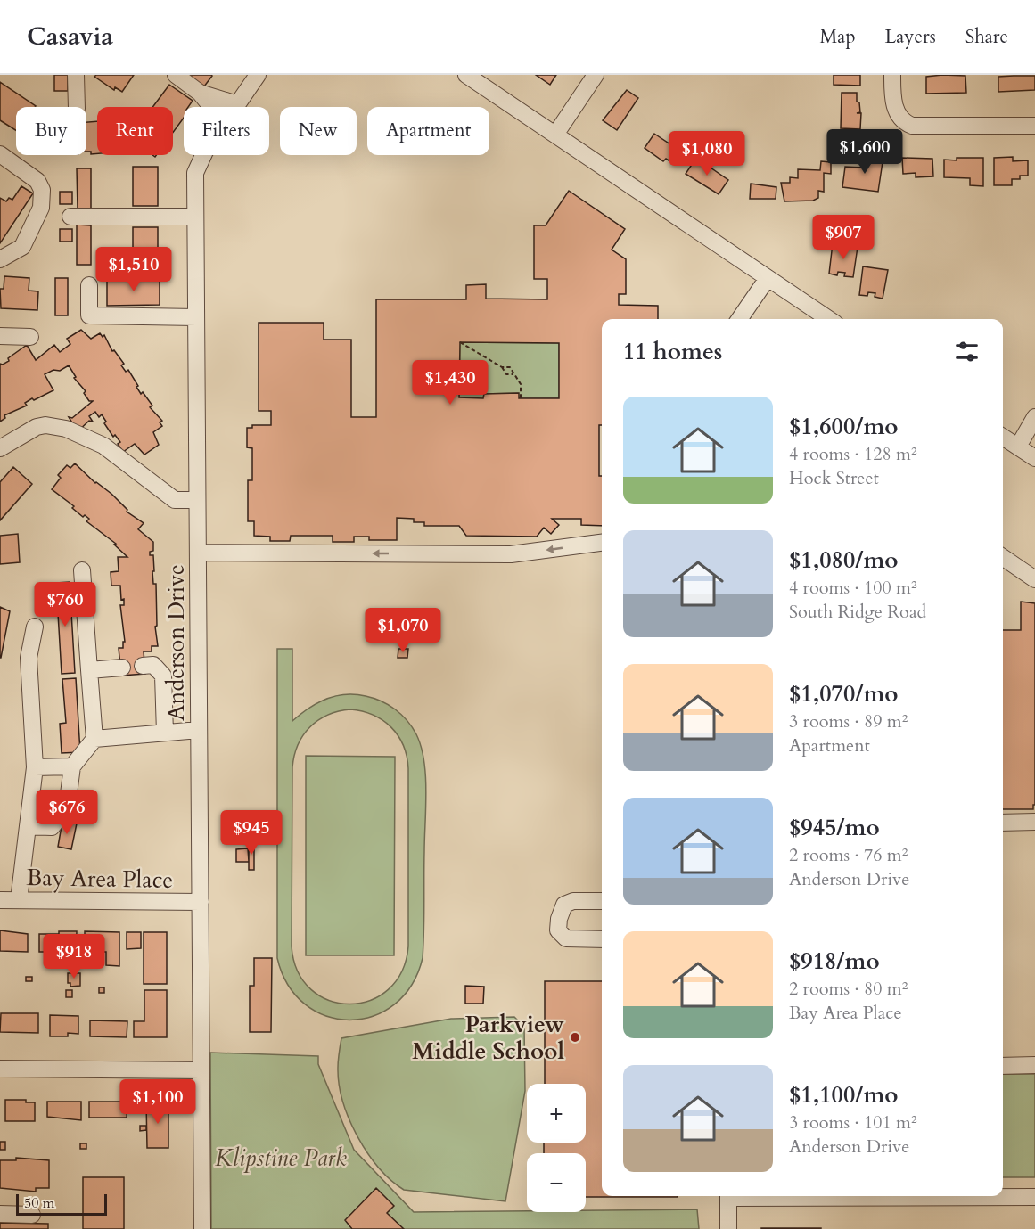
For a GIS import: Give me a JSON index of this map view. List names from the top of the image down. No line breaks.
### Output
{"streets":{"street":["Anderson Drive","Bay Area Place"]},"crossings":[["Anderson Drive","Bay Area Place"]],"parks":["Klipstine Park"],"places":["Parkview Middle School"],"scale_bar":"50 m","page":{"header":"Casavia","nav":["Map","Layers","Share"],"chip":["Buy","Rent","Filters","New","Apartment"],"price":["$1,600","$1,080","$907","$1,510","$1,430","$760","$1,070","$676","$945","$918","$1,100"],"heading":"11 homes","list":[{"name":"$1,600/mo","note":"4 rooms · 128 m² · Hock Street"},{"name":"$1,080/mo","note":"4 rooms · 100 m² · South Ridge Road"},{"name":"$1,070/mo","note":"3 rooms · 89 m² · Apartment"},{"name":"$945/mo","note":"2 rooms · 76 m² · Anderson Drive"},{"name":"$918/mo","note":"2 rooms · 80 m² · Bay Area Place"},{"name":"$1,100/mo","note":"3 rooms · 101 m² · Anderson Drive"}],"map_buttons":["+","−"],"scale":"50 m"}}
